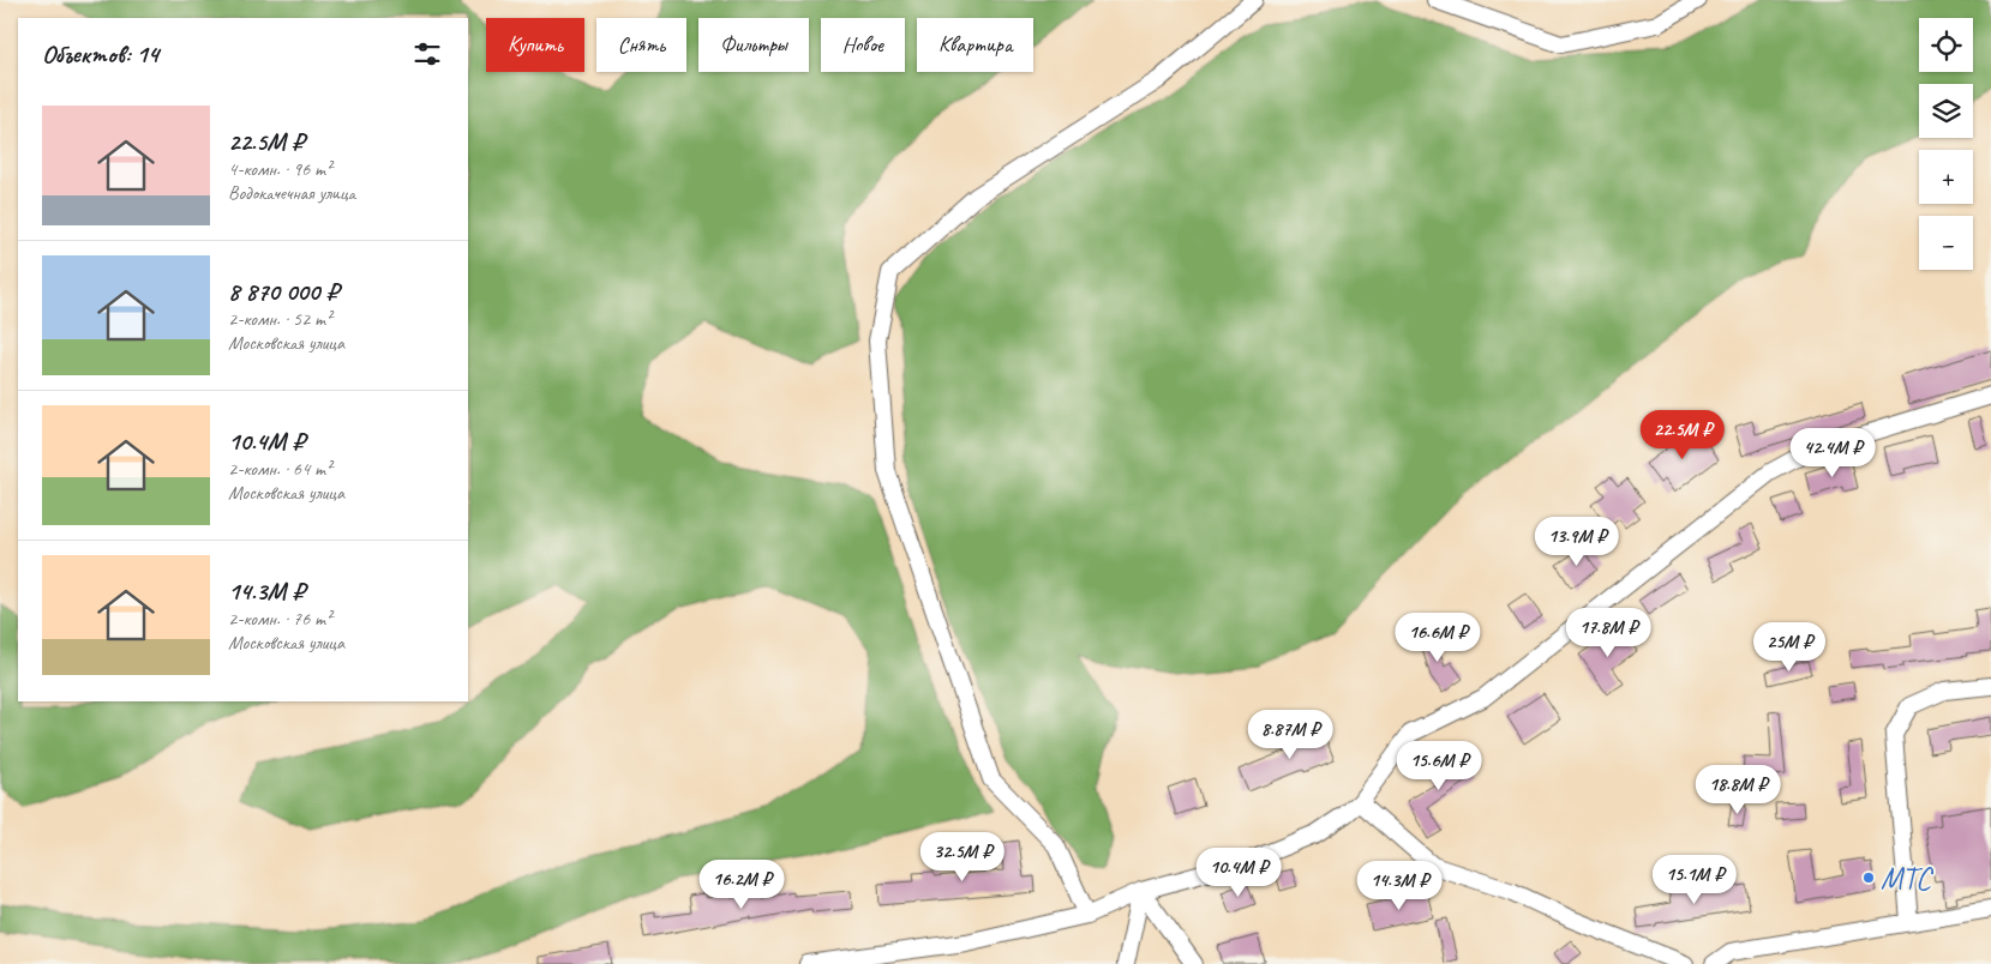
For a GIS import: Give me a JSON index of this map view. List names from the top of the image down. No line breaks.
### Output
{"places":["МТС"],"page":{"map_buttons":["+","−"],"chip":["Купить","Снять","Фильтры","Новое","Квартира"],"heading":"Объектов: 14","list":[{"name":"22.5M ₽","note":"4-комн. · 96 m² · Водокачечная улица"},{"name":"8 870 000 ₽","note":"2-комн. · 52 m² · Московская улица"},{"name":"10.4M ₽","note":"2-комн. · 64 m² · Московская улица"},{"name":"14.3M ₽","note":"2-комн. · 76 m² · Московская улица"}],"price":["22.5M ₽","42.4M ₽","13.9M ₽","17.8M ₽","16.6M ₽","25M ₽","8.87M ₽","15.6M ₽","18.8M ₽","32.5M ₽","10.4M ₽","15.1M ₽","16.2M ₽","14.3M ₽"]}}
